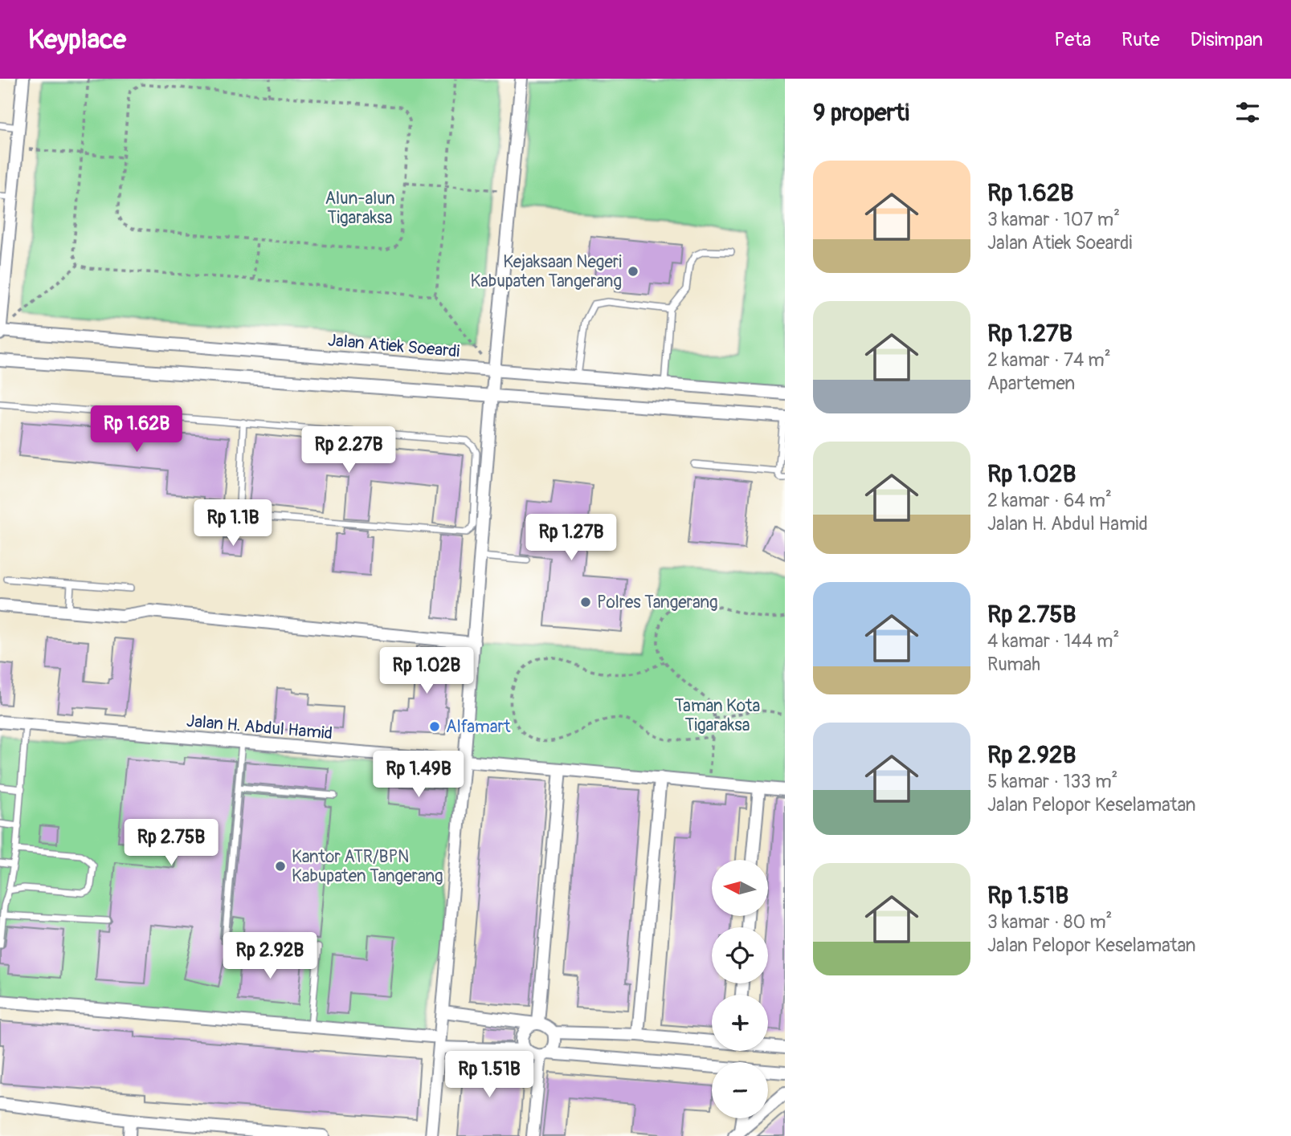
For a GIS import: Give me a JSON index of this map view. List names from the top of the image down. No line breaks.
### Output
{"streets":{"street":["Jalan Atiek Soeardi","Jalan H. Abdul Hamid"]},"parks":["Alun-alun Tigaraksa","Taman Kota Tigaraksa"],"places":["Kejaksaan Negeri Kabupaten Tangerang","Polres Tangerang","Alfamart","Kantor ATR/BPN Kabupaten Tangerang"],"north":"left","page":{"header":"Keyplace","nav":["Peta","Rute","Disimpan"],"heading":"9 properti","list":[{"name":"Rp 1.62B","note":"3 kamar · 107 m² · Jalan Atiek Soeardi"},{"name":"Rp 1.27B","note":"2 kamar · 74 m² · Apartemen"},{"name":"Rp 1.02B","note":"2 kamar · 64 m² · Jalan H. Abdul Hamid"},{"name":"Rp 2.75B","note":"4 kamar · 144 m² · Rumah"},{"name":"Rp 2.92B","note":"5 kamar · 133 m² · Jalan Pelopor Keselamatan"},{"name":"Rp 1.51B","note":"3 kamar · 80 m² · Jalan Pelopor Keselamatan"}],"price":["Rp 1.62B","Rp 2.27B","Rp 1.1B","Rp 1.27B","Rp 1.02B","Rp 1.49B","Rp 2.75B","Rp 2.92B","Rp 1.51B"],"map_buttons":["+","−"]}}
